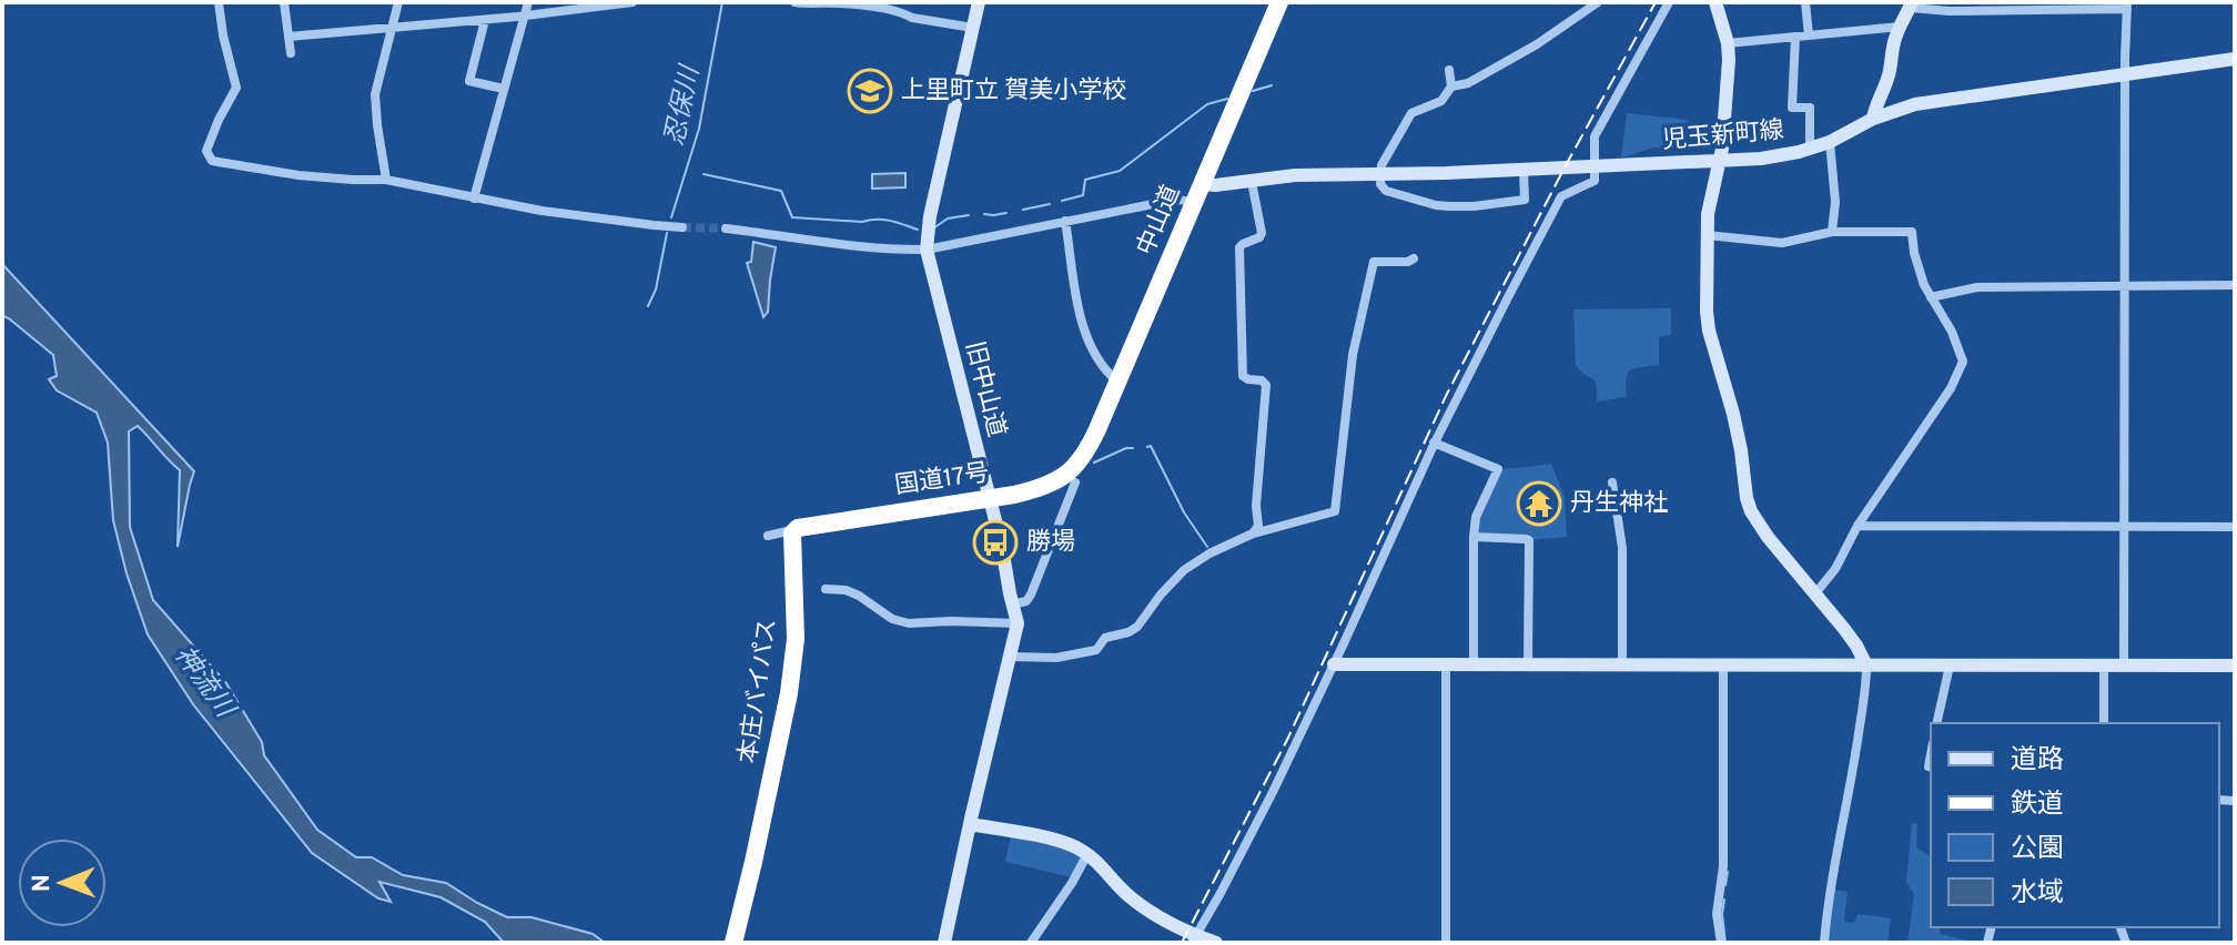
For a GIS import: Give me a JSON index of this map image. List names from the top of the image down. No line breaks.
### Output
{"streets":{"highway":["中山道","国道17号","本庄バイパス"],"street":["児玉新町線","旧中山道"]},"crossings":[["児玉新町線","中山道"],["中山道","国道17号"],["旧中山道","国道17号"],["国道17号","本庄バイパス"]],"water":["忍保川","神流川"],"places":{"school or university":["上里町立 賀美小学校"],"temple":["丹生神社"],"bus stop":["勝場"]},"legend":["道路","鉄道","公園","水域"],"north":"left"}
